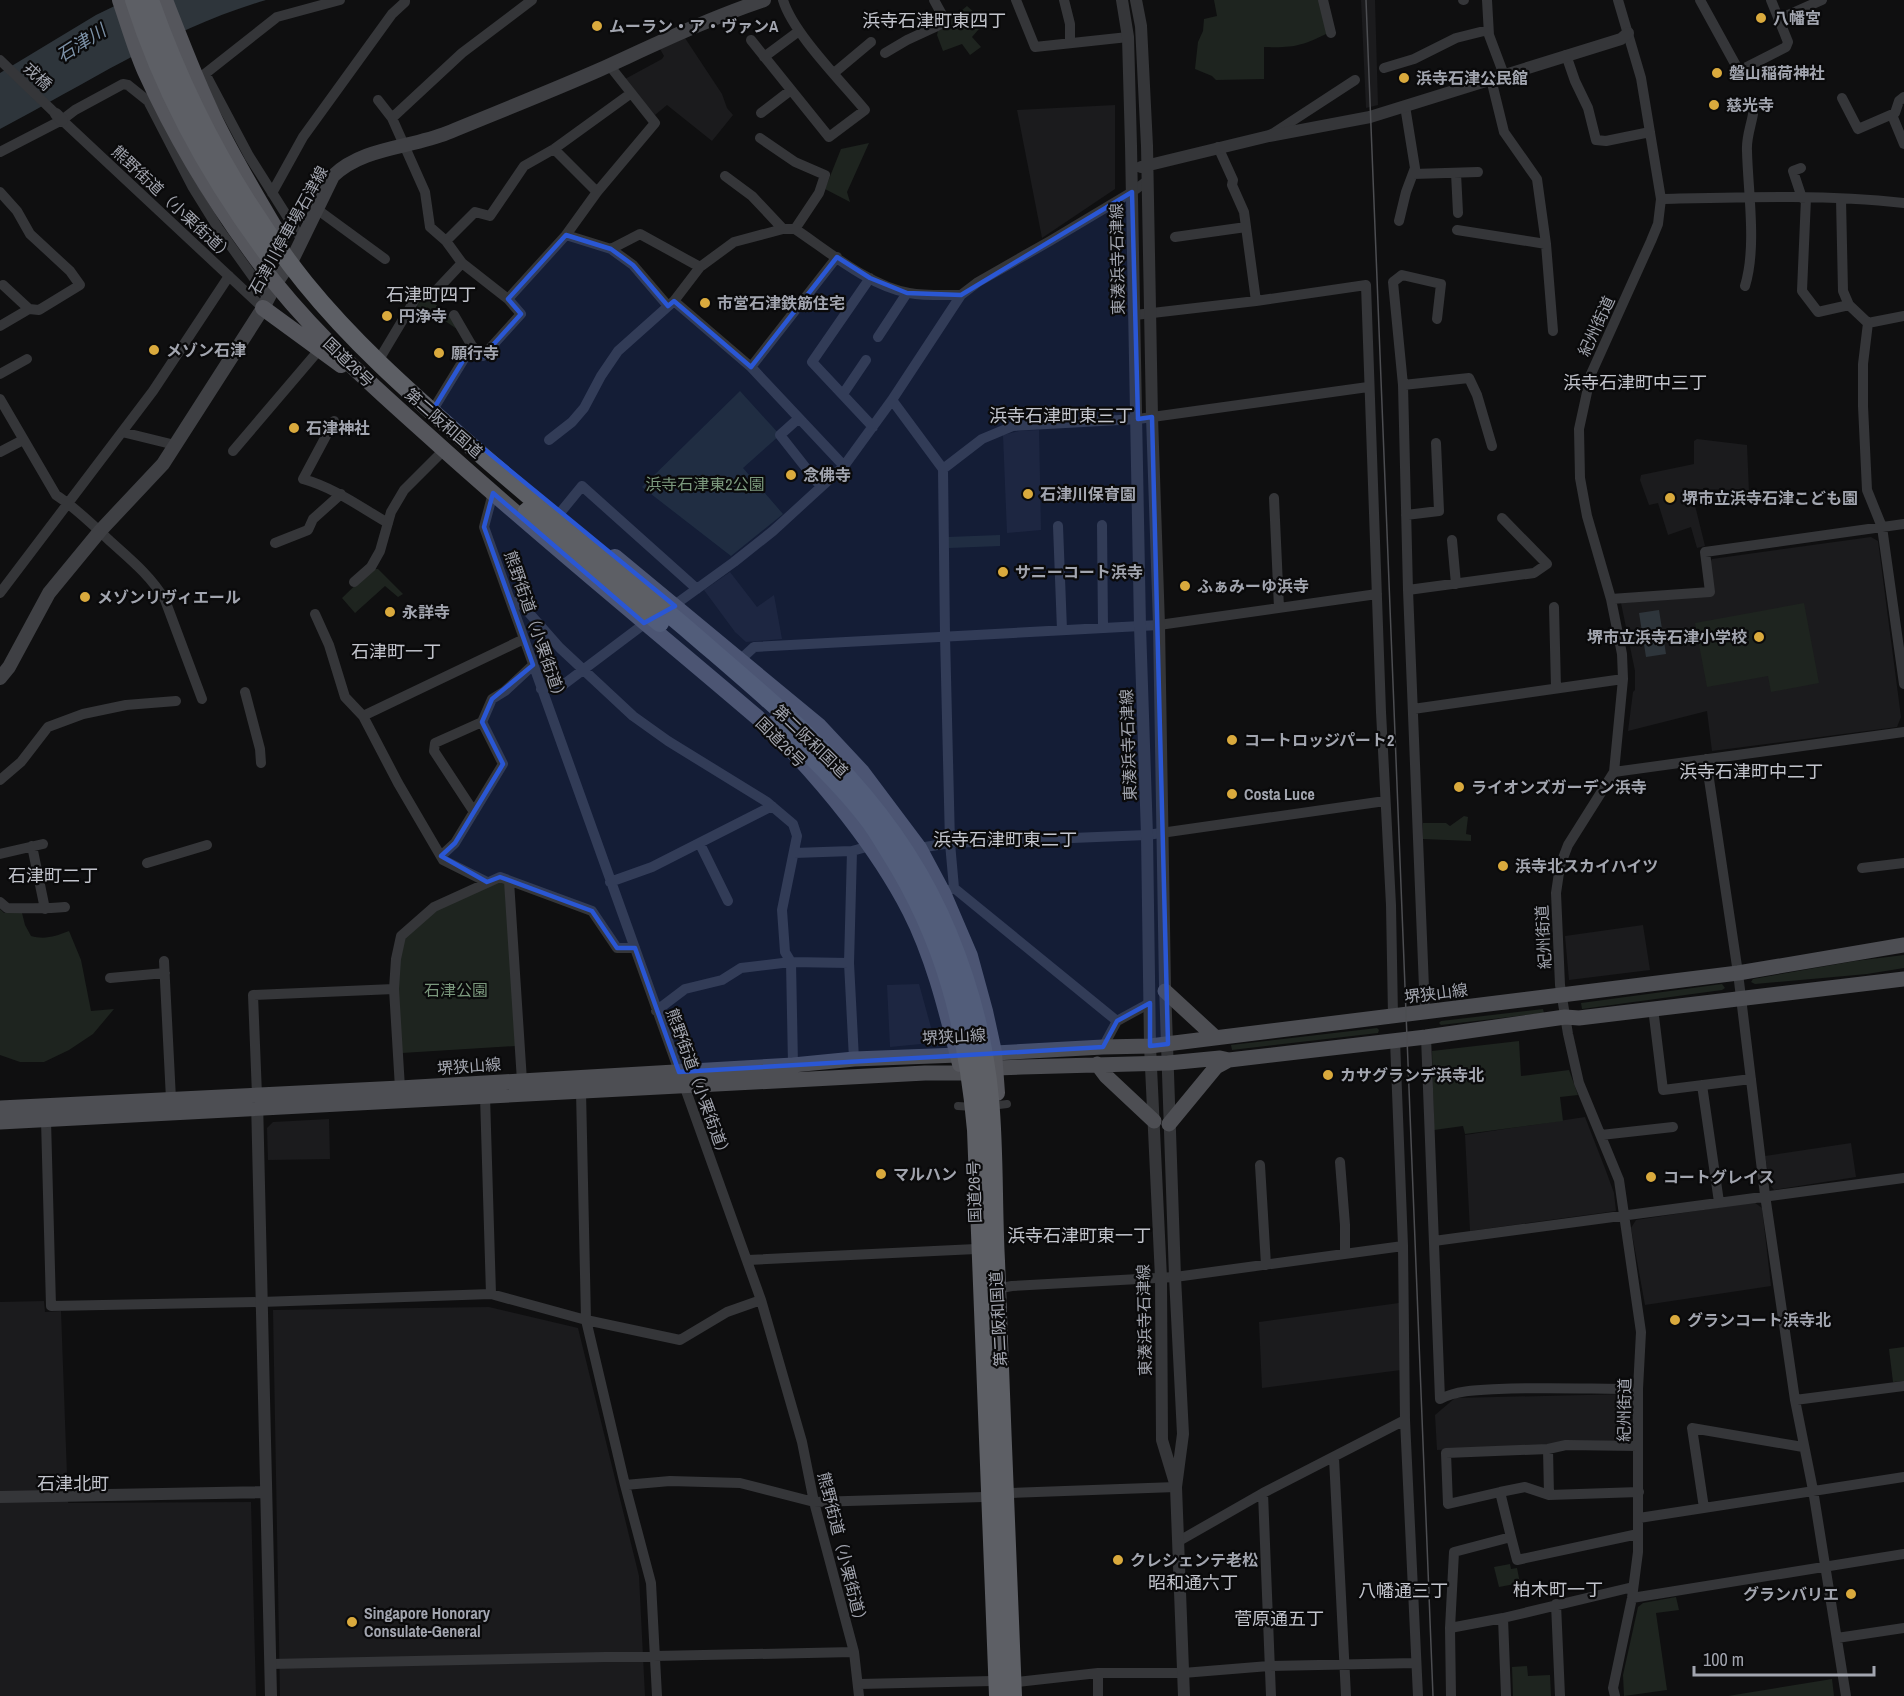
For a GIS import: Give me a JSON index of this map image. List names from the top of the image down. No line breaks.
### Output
{"streets":{"highway":["国道26号","第二阪和国道"],"main road":["石津川停車場石津線","堺狭山線"],"street":["戎橋","熊野街道（小栗街道）","東湊浜寺石津線","紀州街道"]},"crossings":[["戎橋","熊野街道（小栗街道）"],["熊野街道（小栗街道）","石津川停車場石津線"],["熊野街道（小栗街道）","国道26号"],["熊野街道（小栗街道）","堺狭山線"],["石津川停車場石津線","国道26号"],["東湊浜寺石津線","堺狭山線"],["紀州街道","堺狭山線"],["国道26号","第二阪和国道"],["国道26号","堺狭山線"]],"districts":["浜寺石津町東四丁","石津町四丁","浜寺石津町中三丁","浜寺石津町東三丁","石津町一丁","浜寺石津町中二丁","浜寺石津町東二丁","石津町二丁","浜寺石津町東一丁","石津北町","昭和通六丁","柏木町一丁","八幡通三丁","菅原通五丁"],"water":["石津川"],"parks":["浜寺石津東2公園","石津公園"],"places":["八幡宮","ムーラン・ア・ヴァンA","磐山稲荷神社","浜寺石津公民館","慈光寺","市営石津鉄筋住宅","円浄寺","メゾン石津","願行寺","石津神社","念佛寺","石津川保育園","堺市立浜寺石津こども園","サニーコート浜寺","ふぁみーゆ浜寺","メゾンリヴィエール","永詳寺","堺市立浜寺石津小学校","コートロッジパート2","ライオンズガーデン浜寺","Costa Luce","浜寺北スカイハイツ","カサグランデ浜寺北","マルハン","コートグレイス","グランコート浜寺北","クレシェンテ老松","グランバリエ","Singapore Honorary Consulate-General"],"scale_bar":"100 m"}
